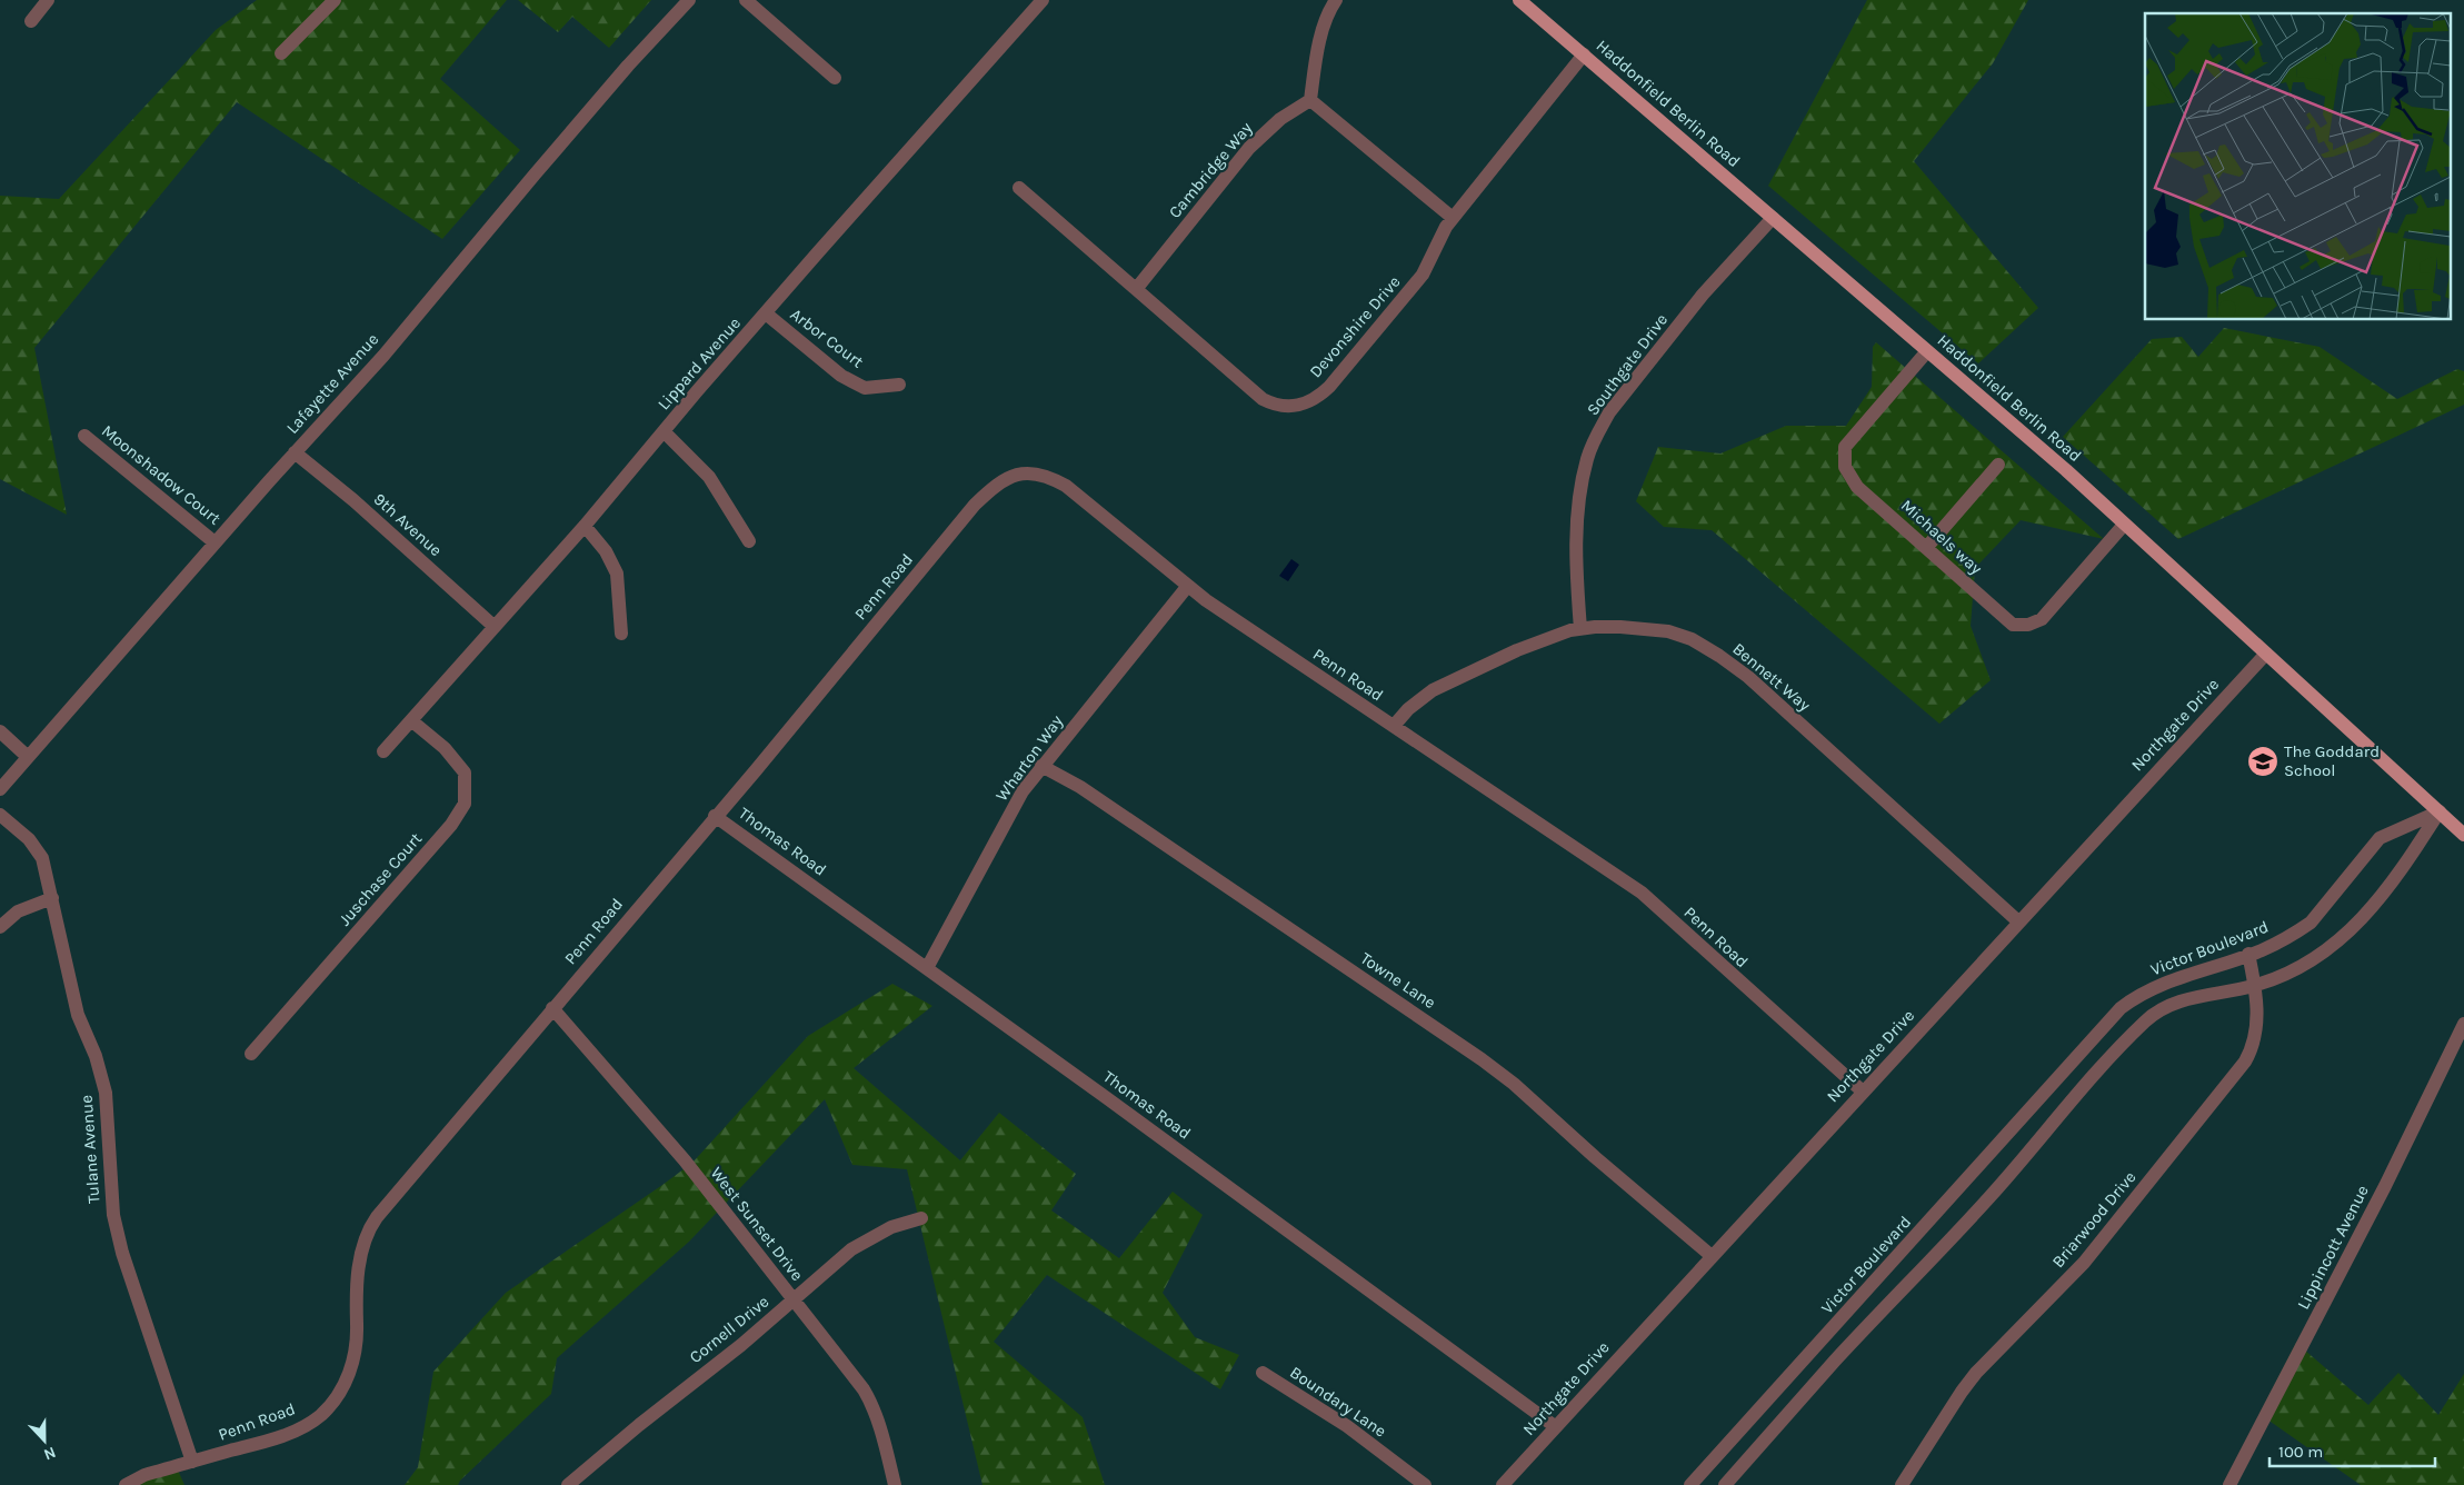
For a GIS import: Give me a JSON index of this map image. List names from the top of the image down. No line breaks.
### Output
{"streets":{"main road":["Haddonfield Berlin Road"],"street":["Cambridge Way","Devonshire Drive","Arbor Court","Lippard Avenue","Southgate Drive","Lafayette Avenue","Moonshadow Court","9th Avenue","Michaels way","Penn Road","Bennett Way","Northgate Drive","Wharton Way","Thomas Road","Juschase Court","Victor Boulevard","Towne Lane","Tulane Avenue","Briarwood Drive","West Sunset Drive","Lippincott Avenue","Cornell Drive","Boundary Lane"]},"crossings":[["Haddonfield Berlin Road","Devonshire Drive"],["Haddonfield Berlin Road","Southgate Drive"],["Haddonfield Berlin Road","Michaels way"],["Haddonfield Berlin Road","Northgate Drive"],["Haddonfield Berlin Road","Victor Boulevard"],["Cambridge Way","Devonshire Drive"],["Arbor Court","Lippard Avenue"],["Lippard Avenue","9th Avenue"],["Lippard Avenue","Juschase Court"],["Southgate Drive","Bennett Way"],["Lafayette Avenue","Moonshadow Court"],["Lafayette Avenue","9th Avenue"],["Penn Road","Bennett Way"],["Penn Road","Northgate Drive"],["Penn Road","Wharton Way"],["Penn Road","Thomas Road"],["Penn Road","Tulane Avenue"],["Penn Road","West Sunset Drive"],["Bennett Way","Northgate Drive"],["Northgate Drive","Thomas Road"],["Northgate Drive","Towne Lane"],["Wharton Way","Thomas Road"],["Wharton Way","Towne Lane"],["Victor Boulevard","Briarwood Drive"],["West Sunset Drive","Cornell Drive"]],"places":{"school or university":["The Goddard School"]},"scale_bar":"100 m","north":"bottom"}
